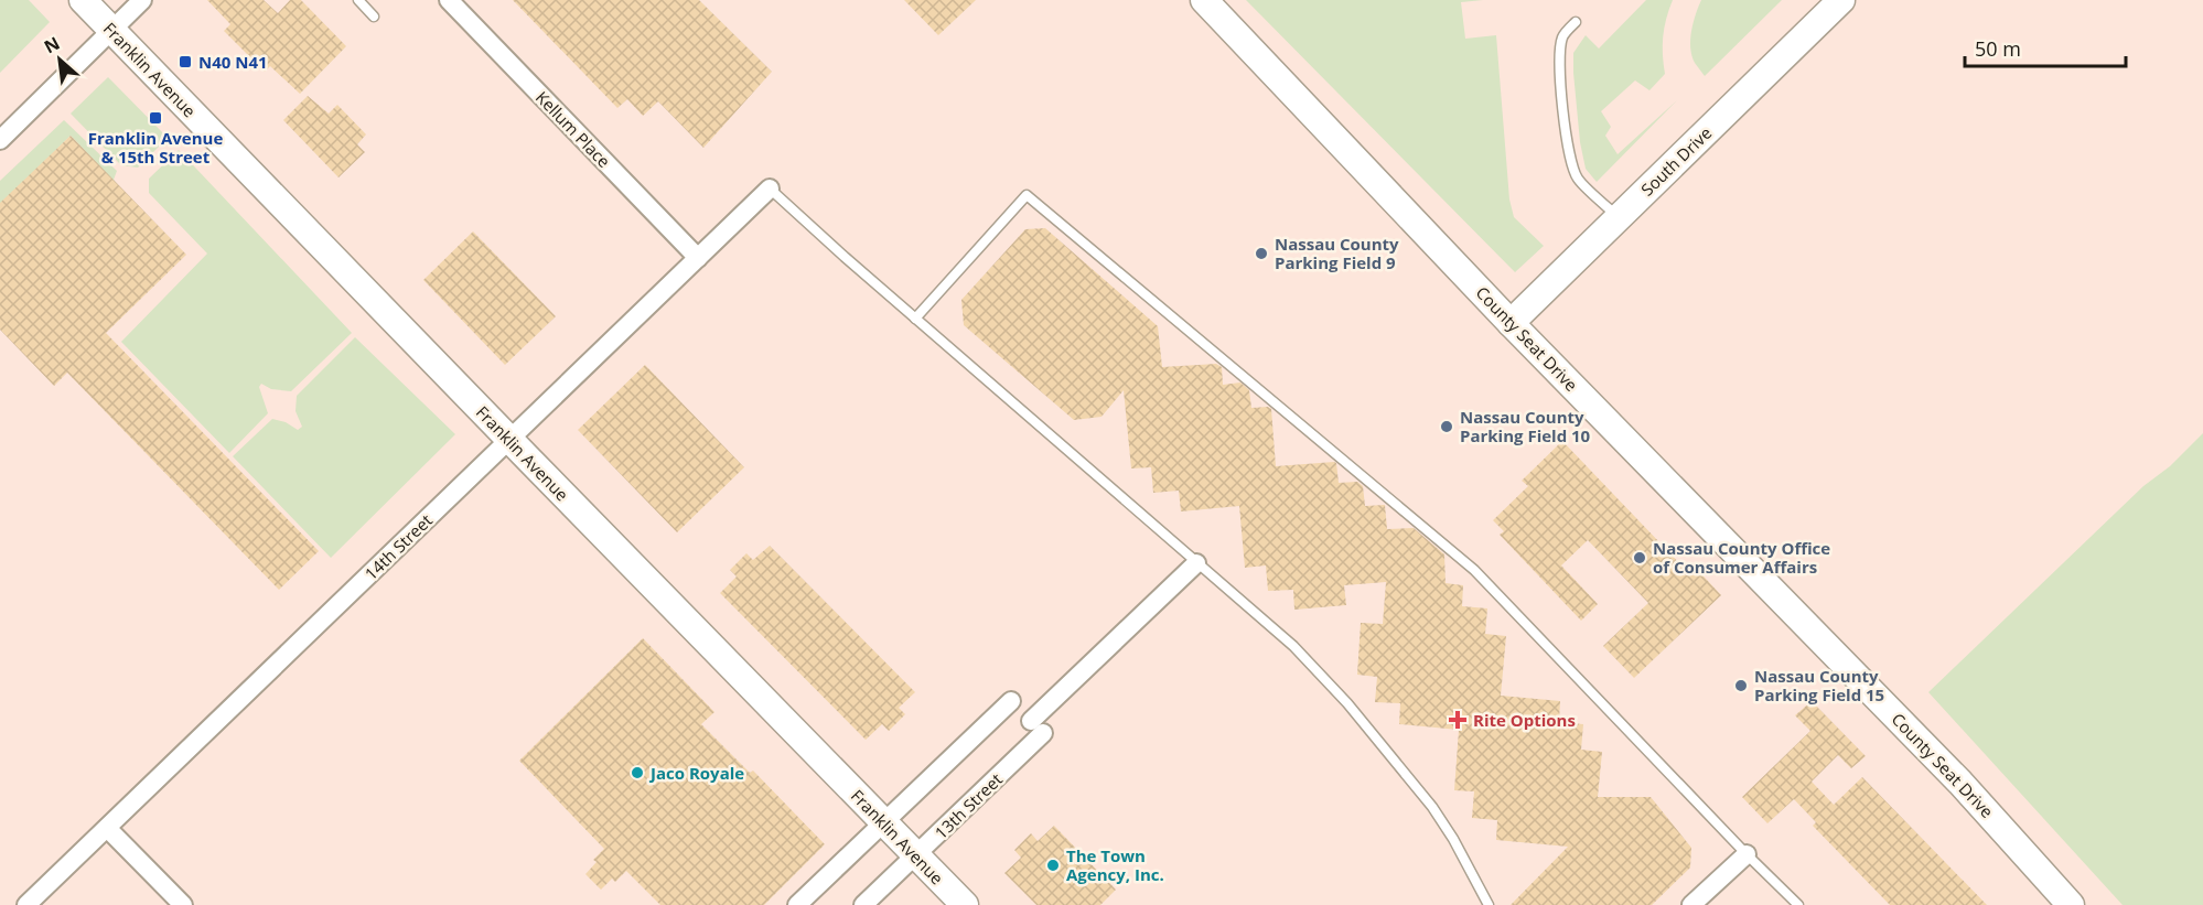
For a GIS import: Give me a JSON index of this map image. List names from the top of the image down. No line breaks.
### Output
{"streets":{"street":["Franklin Avenue","Kellum Place","South Drive","County Seat Drive","14th Street","13th Street"]},"crossings":[["Franklin Avenue","14th Street"],["Franklin Avenue","13th Street"],["Kellum Place","14th Street"],["South Drive","County Seat Drive"]],"places":{"transit":["N40 N41","Franklin Avenue & 15th Street"],"other":["Nassau County Parking Field 9","Nassau County Parking Field 10","Nassau County Office of Consumer Affairs","Nassau County Parking Field 15","Jaco Royale","The Town Agency, Inc."],"health":["Rite Options"]},"scale_bar":"50 m","north":"top left"}
